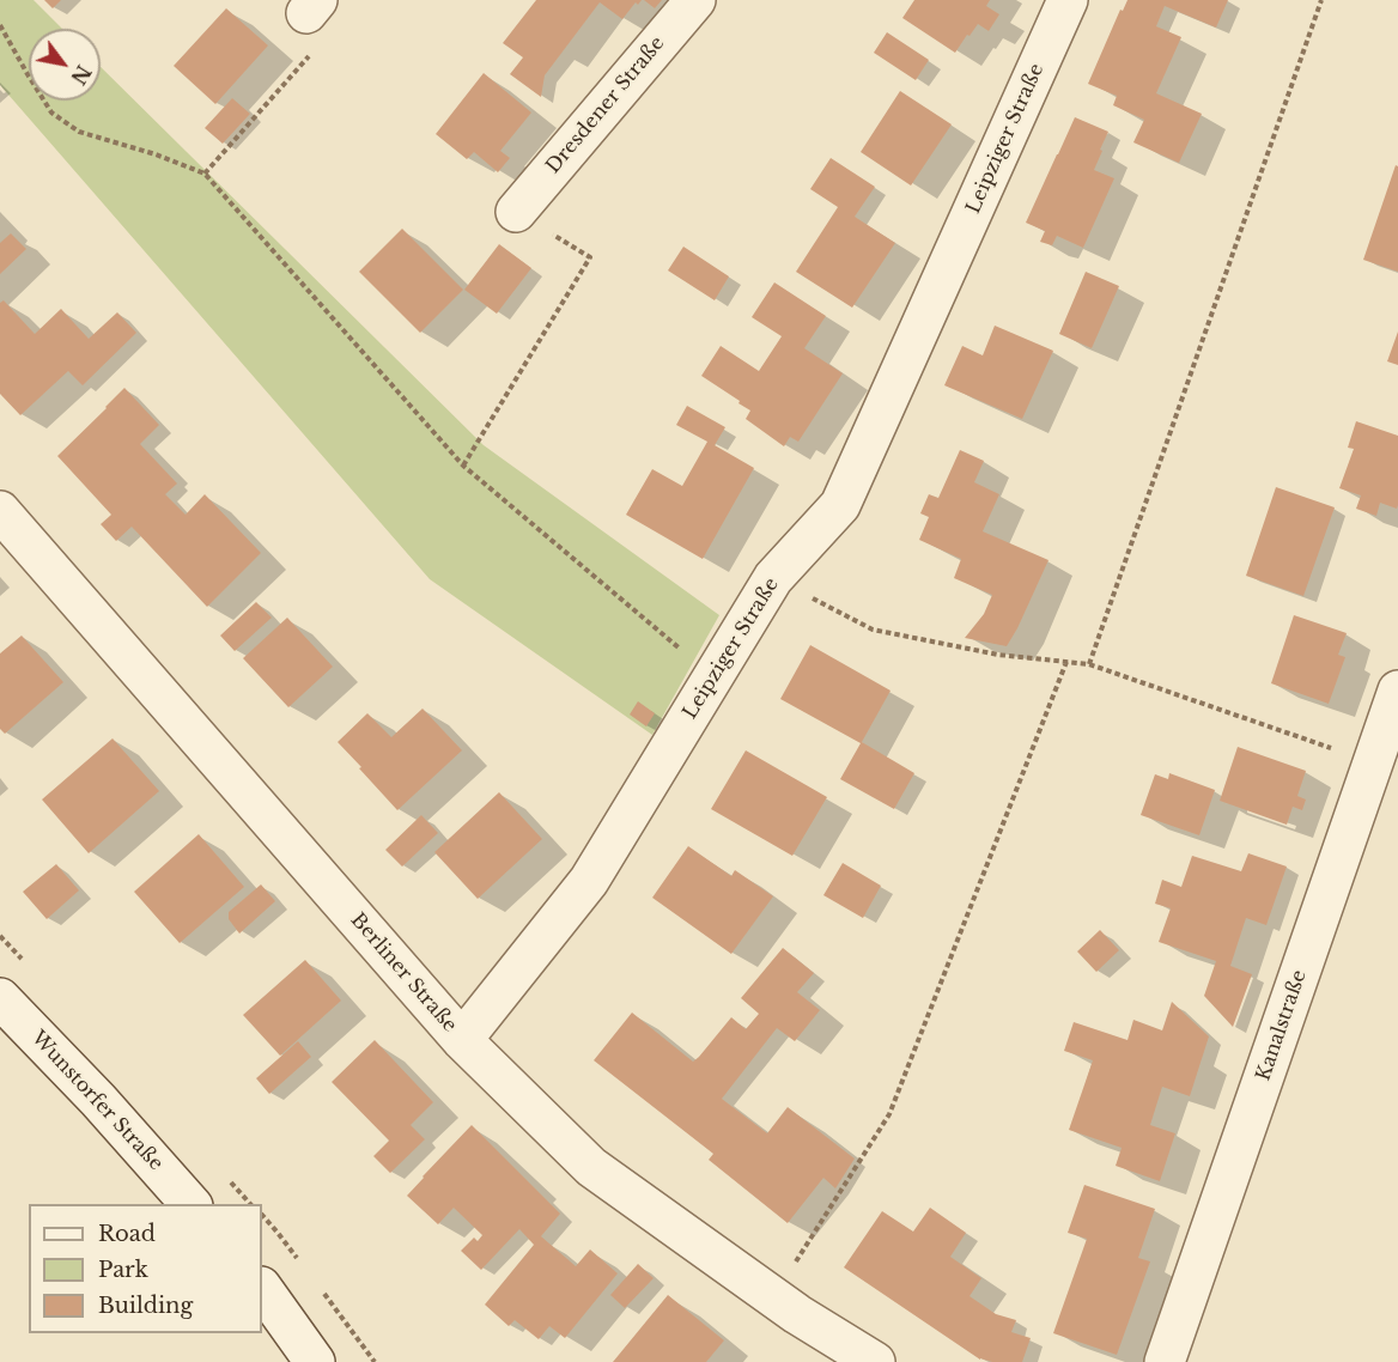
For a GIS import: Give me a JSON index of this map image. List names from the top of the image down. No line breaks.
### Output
{"streets":{"street":["Dresdener Straße","Leipziger Straße","Berliner Straße","Kanalstraße","Wunstorfer Straße"]},"crossings":[["Leipziger Straße","Berliner Straße"]],"legend":["Road","Park","Building"],"north":"bottom right"}
